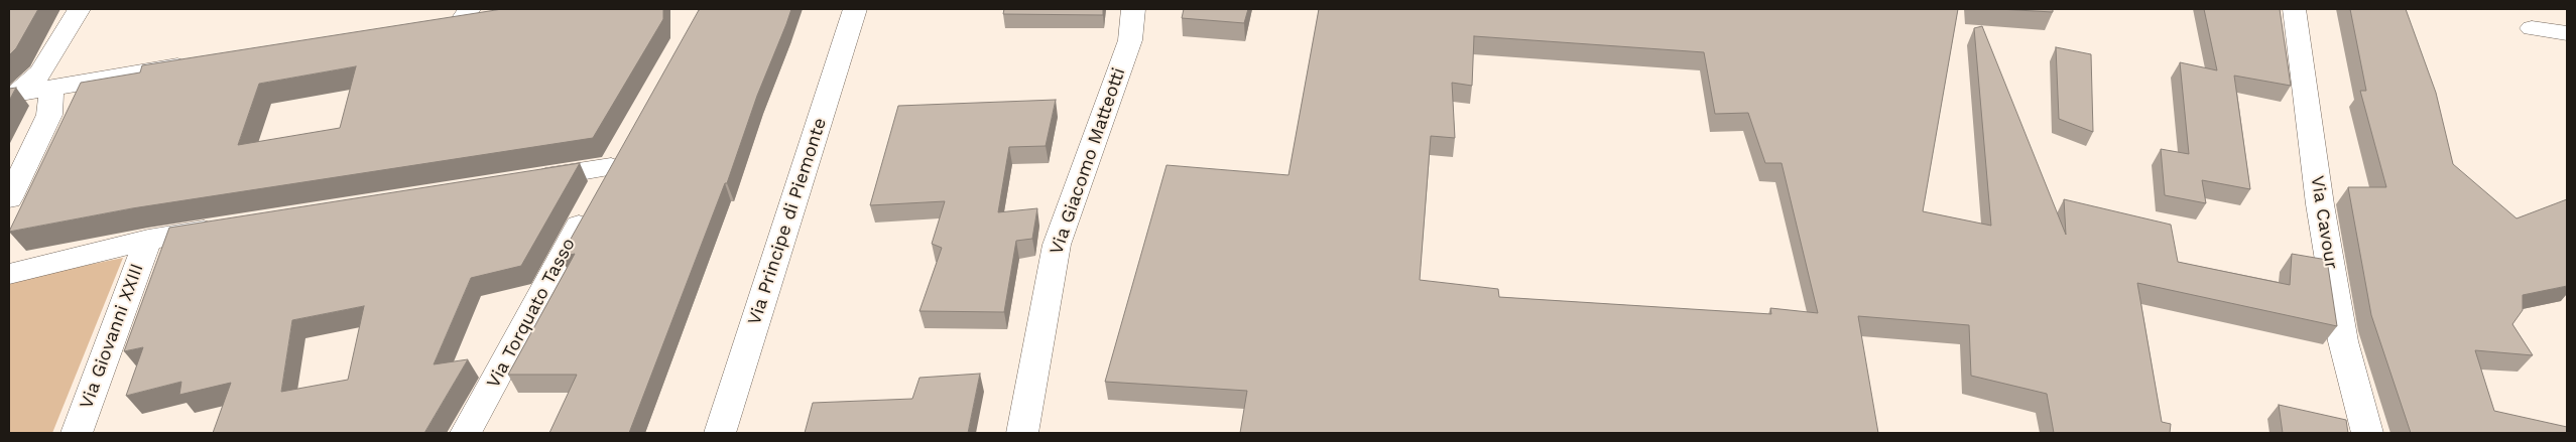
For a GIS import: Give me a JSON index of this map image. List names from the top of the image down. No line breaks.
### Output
{"streets":{"street":["Via Giacomo Matteotti","Via Principe di Piemonte","Via Cavour","Via Torquato Tasso","Via Giovanni XXIII"]}}
